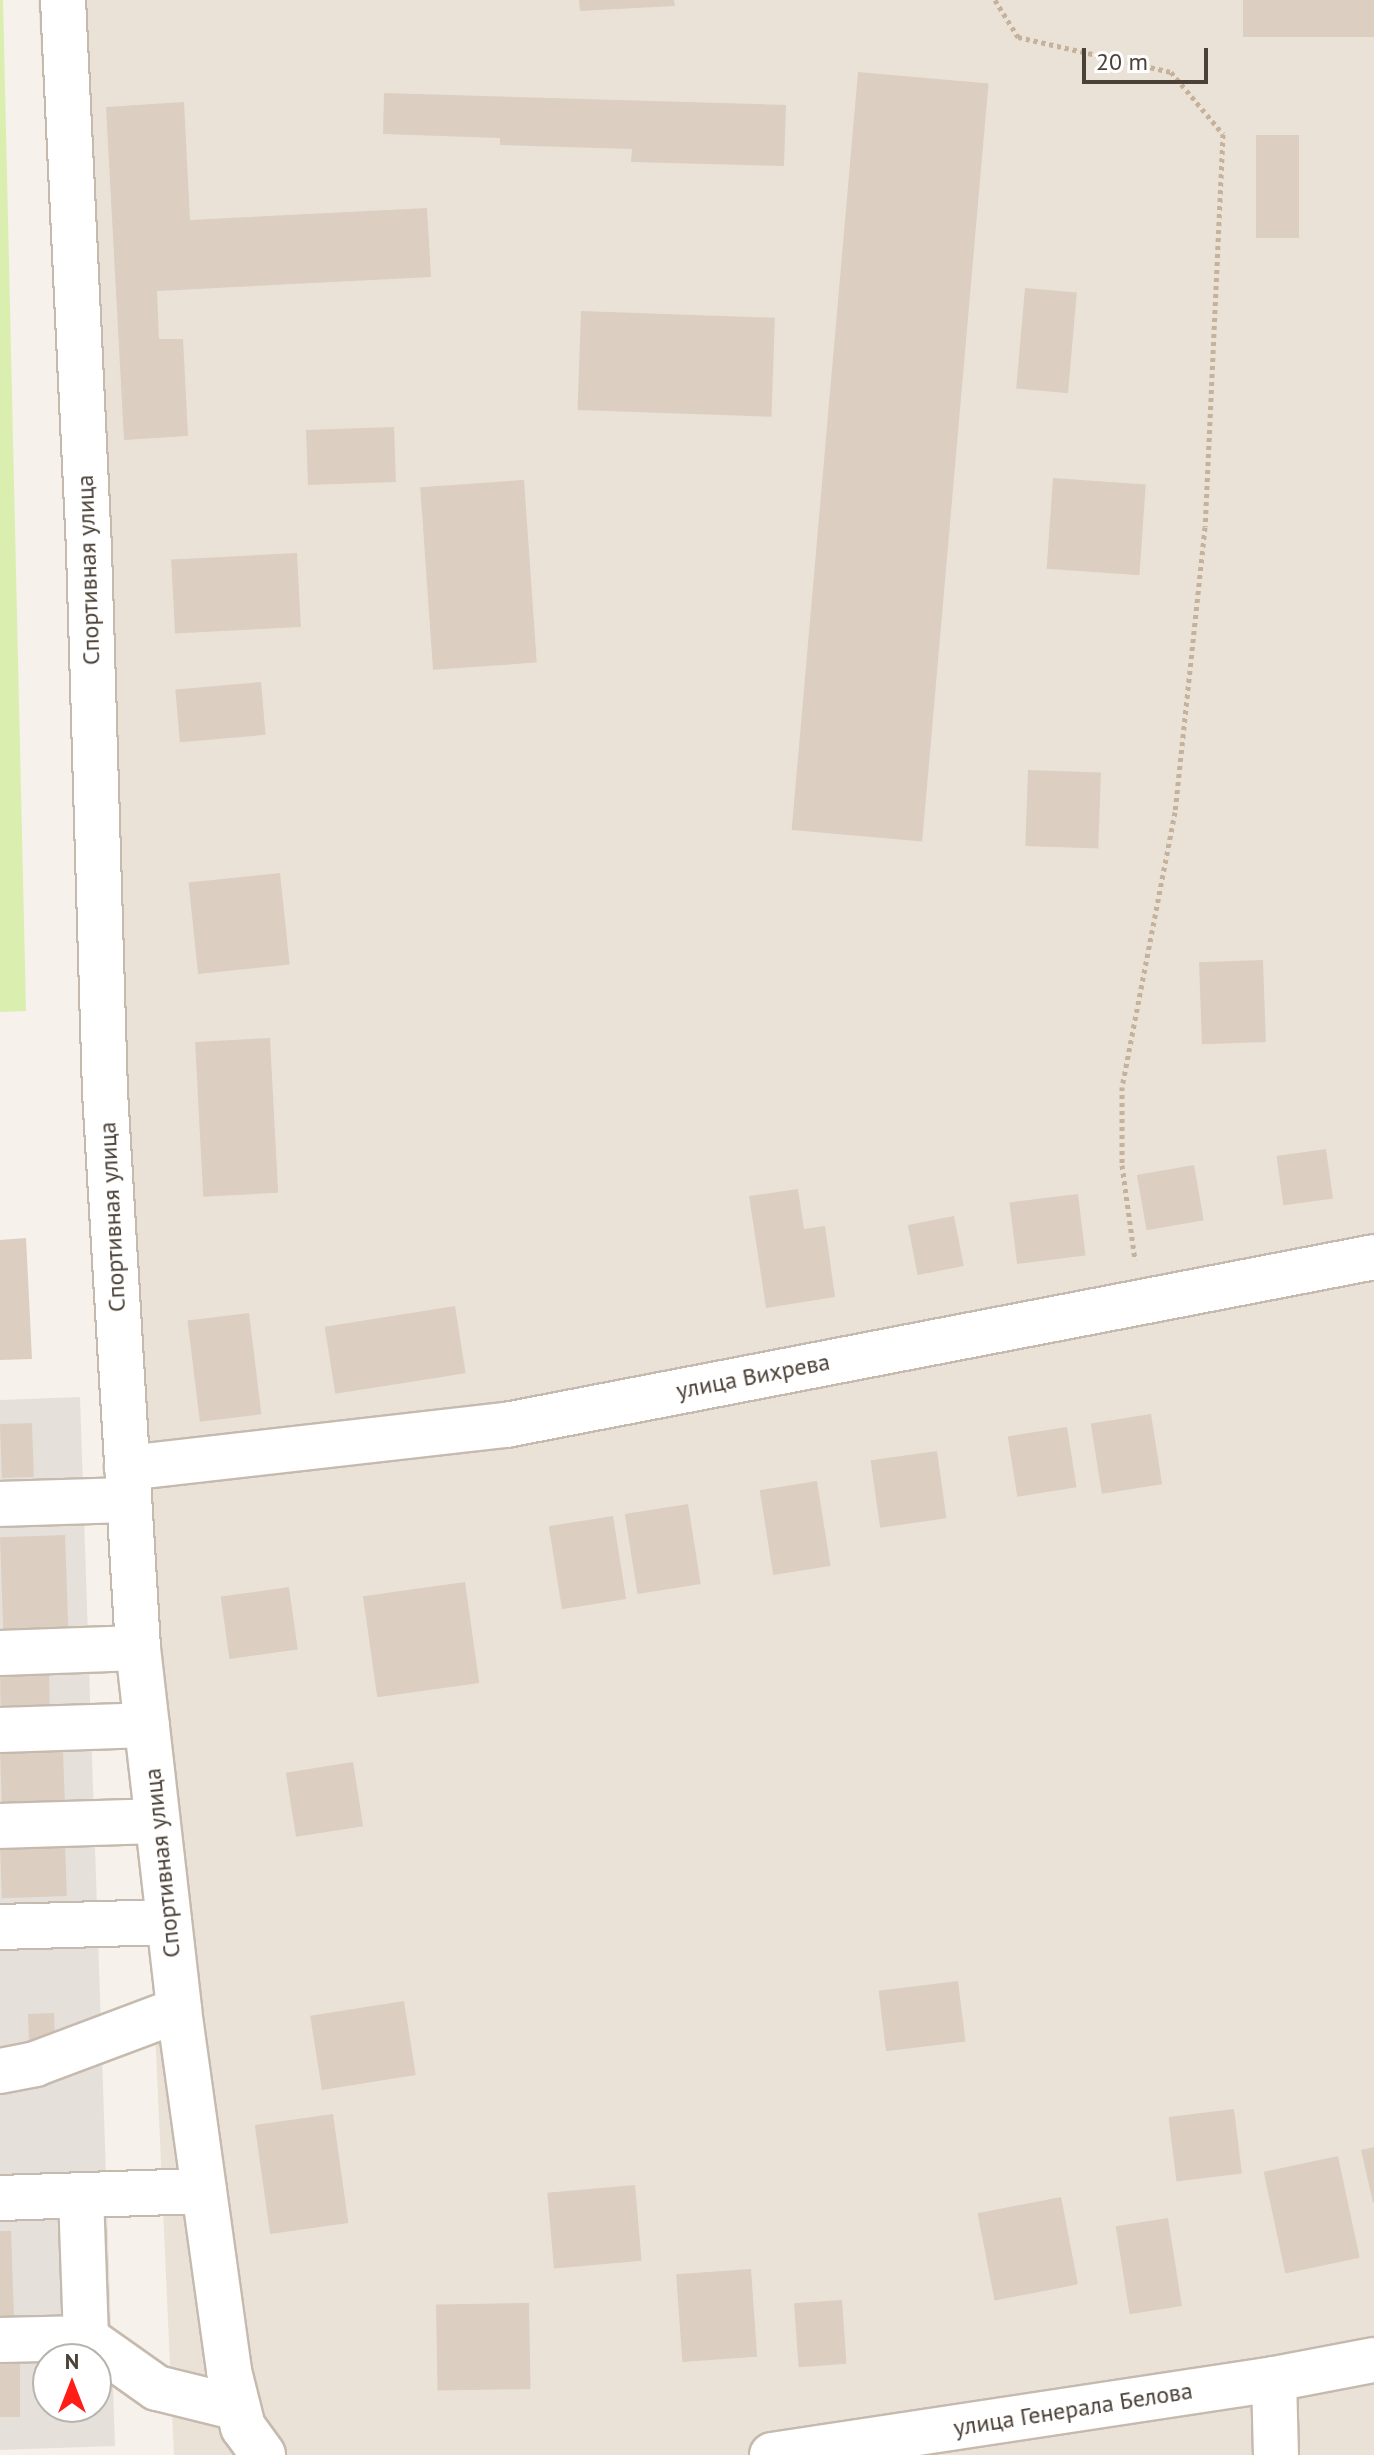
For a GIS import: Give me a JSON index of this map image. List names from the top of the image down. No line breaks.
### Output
{"streets":{"street":["Спортивная улица","улица Вихрева","улица Генерала Белова"]},"crossings":[["Спортивная улица","улица Вихрева"]],"scale_bar":"20 m","north":"top"}
